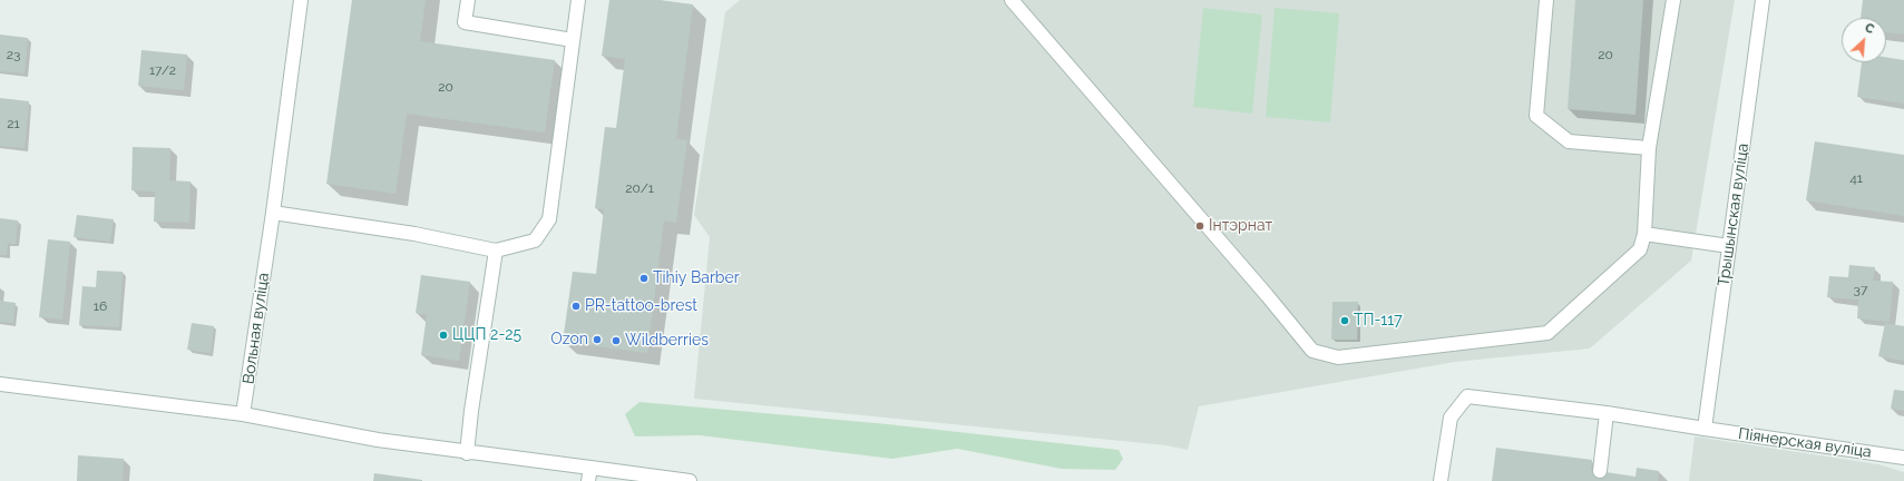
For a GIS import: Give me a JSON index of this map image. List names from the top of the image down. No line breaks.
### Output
{"streets":{"street":["Трышынская вуліца","Вольная вуліца","Піянерская вуліца"]},"crossings":[["Трышынская вуліца","Піянерская вуліца"]],"places":["Інтэрнат","Tihiy Barber","PR-tattoo-brest","ТП-117","ЦЦП 2-25","Ozon","Wildberries"],"house_numbers":["23","20","17/2","20","21","41","20/1","37","16"],"north":"top right"}
